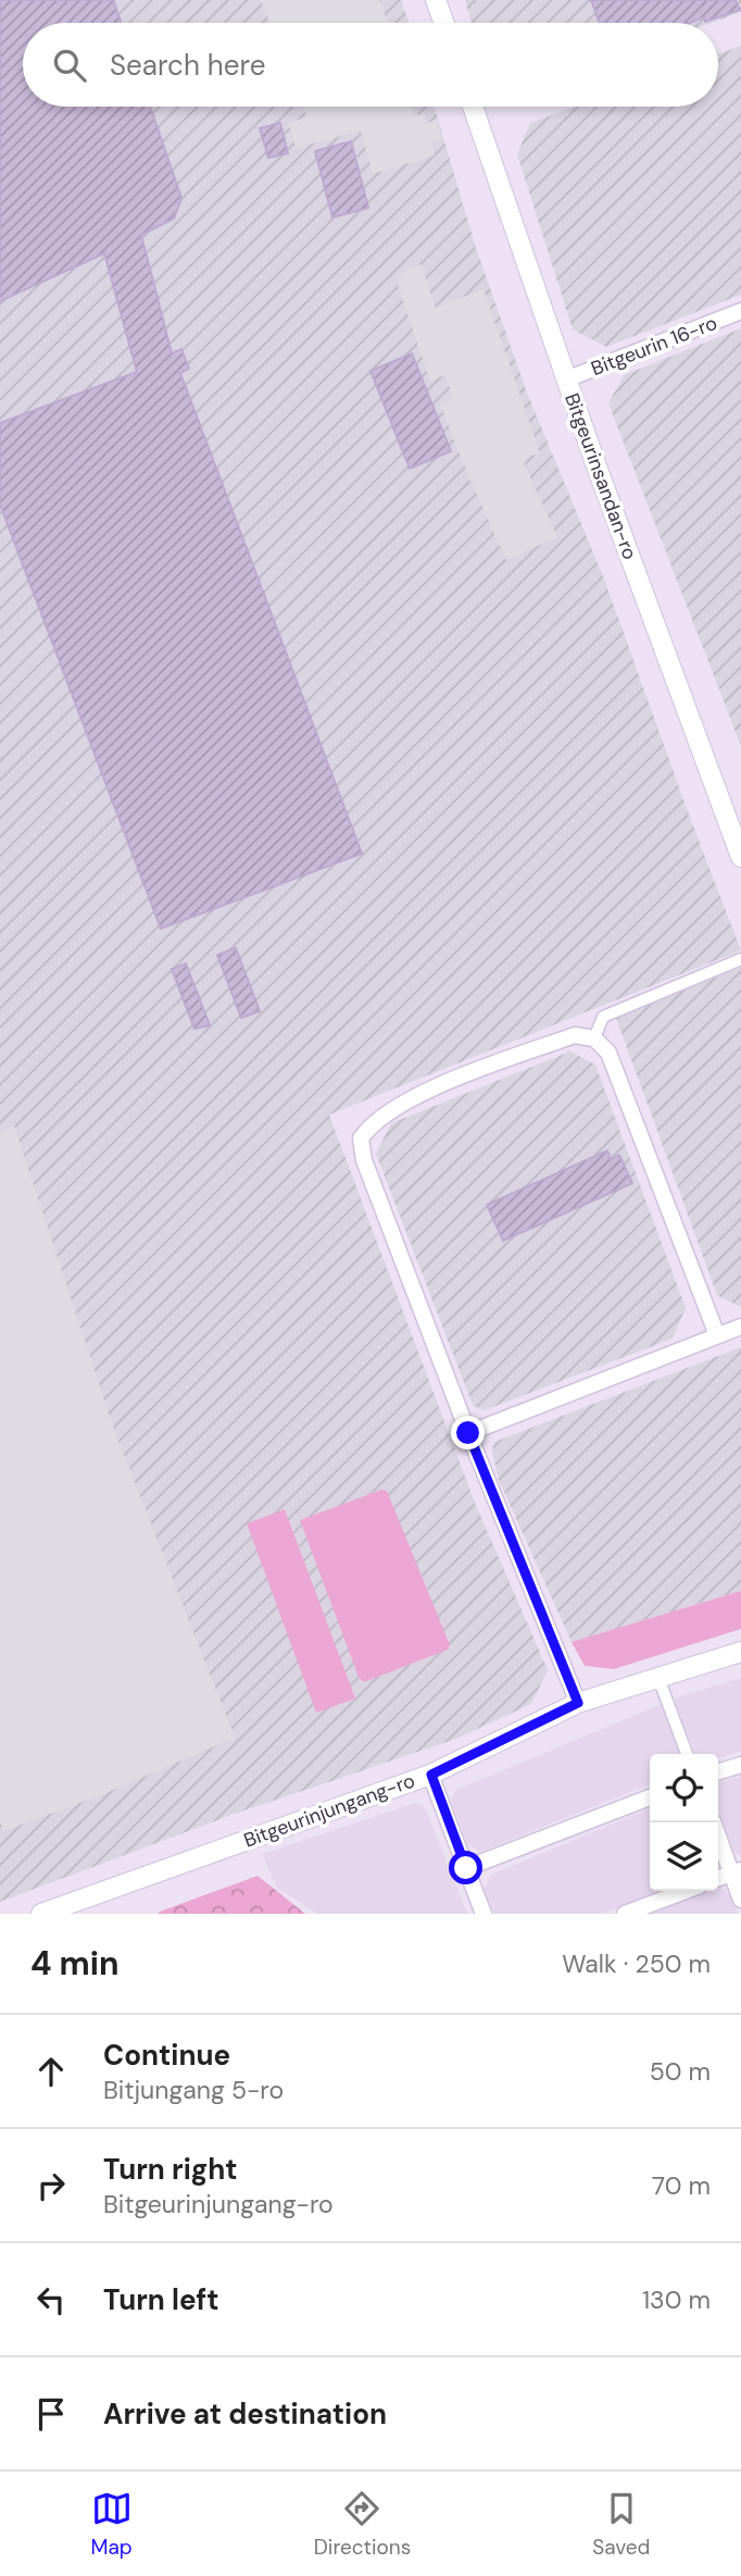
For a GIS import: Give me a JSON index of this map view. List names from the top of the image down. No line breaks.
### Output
{"streets":{"street":["Bitgeurin 16-ro","Bitgeurinsandan-ro","Bitgeurinjungang-ro"]},"crossings":[["Bitgeurin 16-ro","Bitgeurinsandan-ro"]],"page":{"search":"Search here","heading":["4 min","Walk · 250 m"],"list":[["Continue","Bitjungang 5-ro","50 m"],["Turn right","Bitgeurinjungang-ro","70 m"],["Turn left","130 m"],"Arrive at destination"],"nav":["Map","Directions","Saved"]}}
